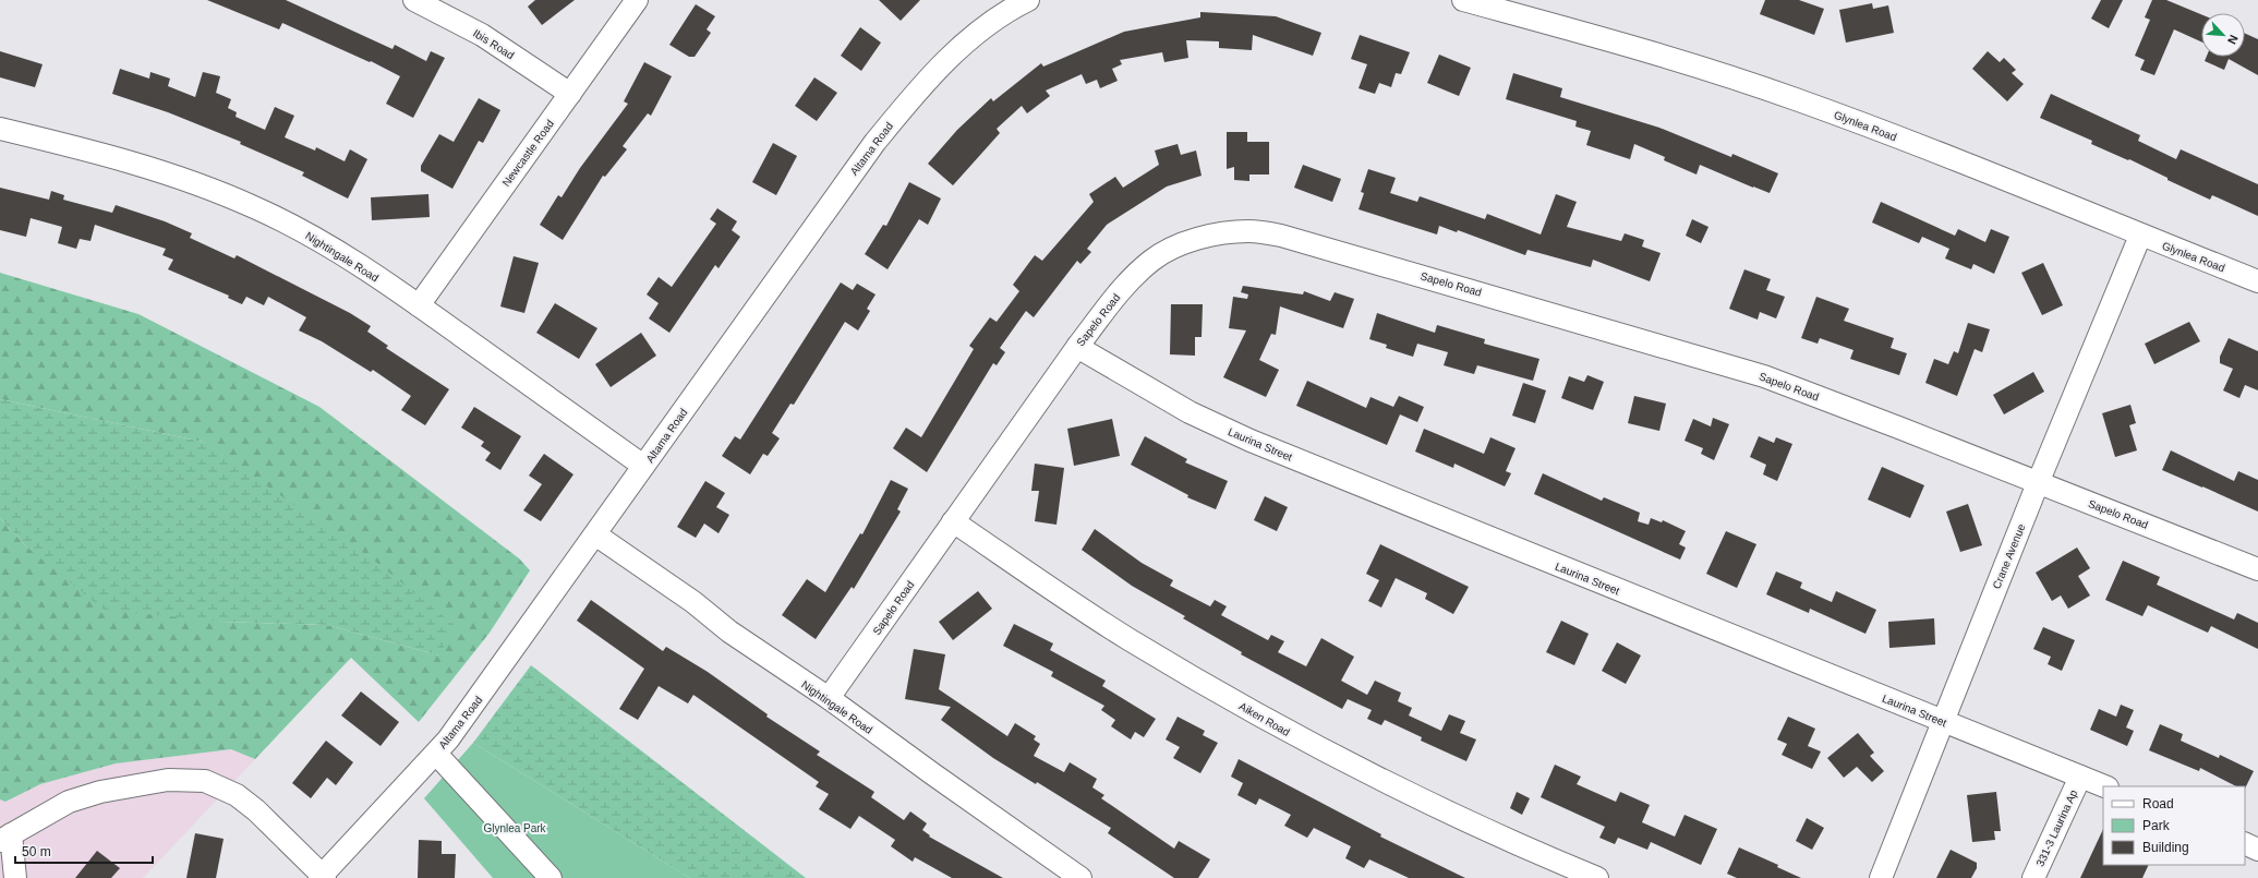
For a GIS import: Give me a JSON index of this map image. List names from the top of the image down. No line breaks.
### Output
{"streets":{"street":["Ibis Road","Glynlea Road","Altama Road","Newcastle Road","Nightingale Road","Sapelo Road","Laurina Street","Crane Avenue","Aiken Road","331-3 Laurina Ap"]},"crossings":[["Ibis Road","Newcastle Road"],["Glynlea Road","Crane Avenue"],["Altama Road","Nightingale Road"],["Newcastle Road","Nightingale Road"],["Nightingale Road","Sapelo Road"],["Sapelo Road","Laurina Street"],["Sapelo Road","Crane Avenue"],["Sapelo Road","Aiken Road"],["Laurina Street","Crane Avenue"],["Laurina Street","331-3 Laurina Ap"]],"parks":["Glynlea Park"],"legend":["Road","Park","Building"],"scale_bar":"50 m","north":"bottom right"}
